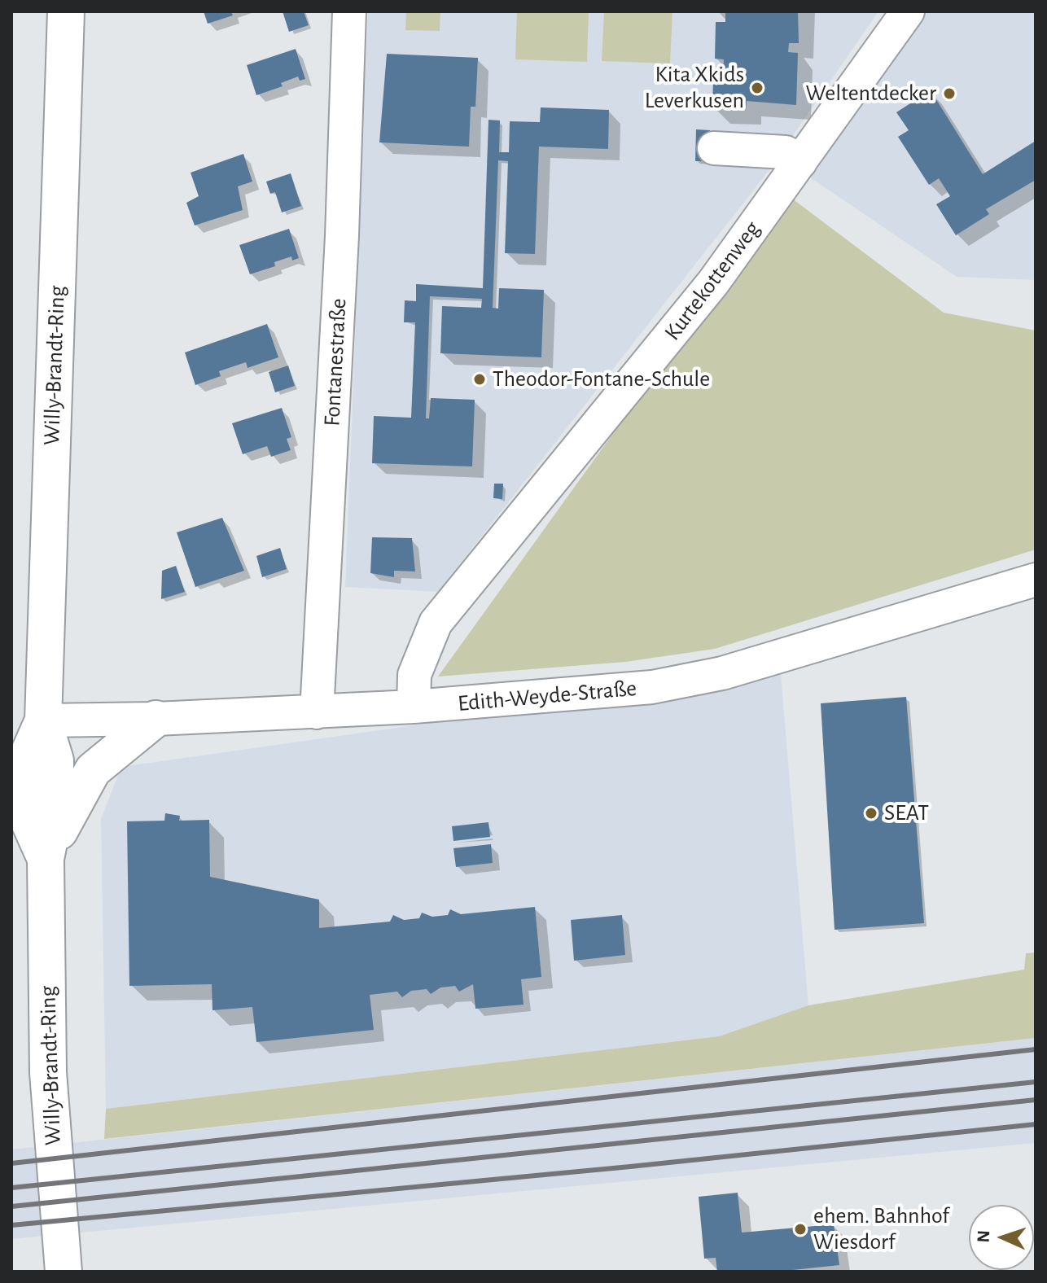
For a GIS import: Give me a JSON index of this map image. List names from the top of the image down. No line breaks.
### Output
{"streets":{"main road":["Willy-Brandt-Ring"],"street":["Kurtekottenweg","Fontanestraße","Edith-Weyde-Straße"]},"crossings":[["Kurtekottenweg","Edith-Weyde-Straße"],["Fontanestraße","Edith-Weyde-Straße"],["Willy-Brandt-Ring","Edith-Weyde-Straße"]],"places":["Kita Xkids Leverkusen","Weltentdecker","Theodor-Fontane-Schule","SEAT","ehem. Bahnhof Wiesdorf"],"north":"left"}
